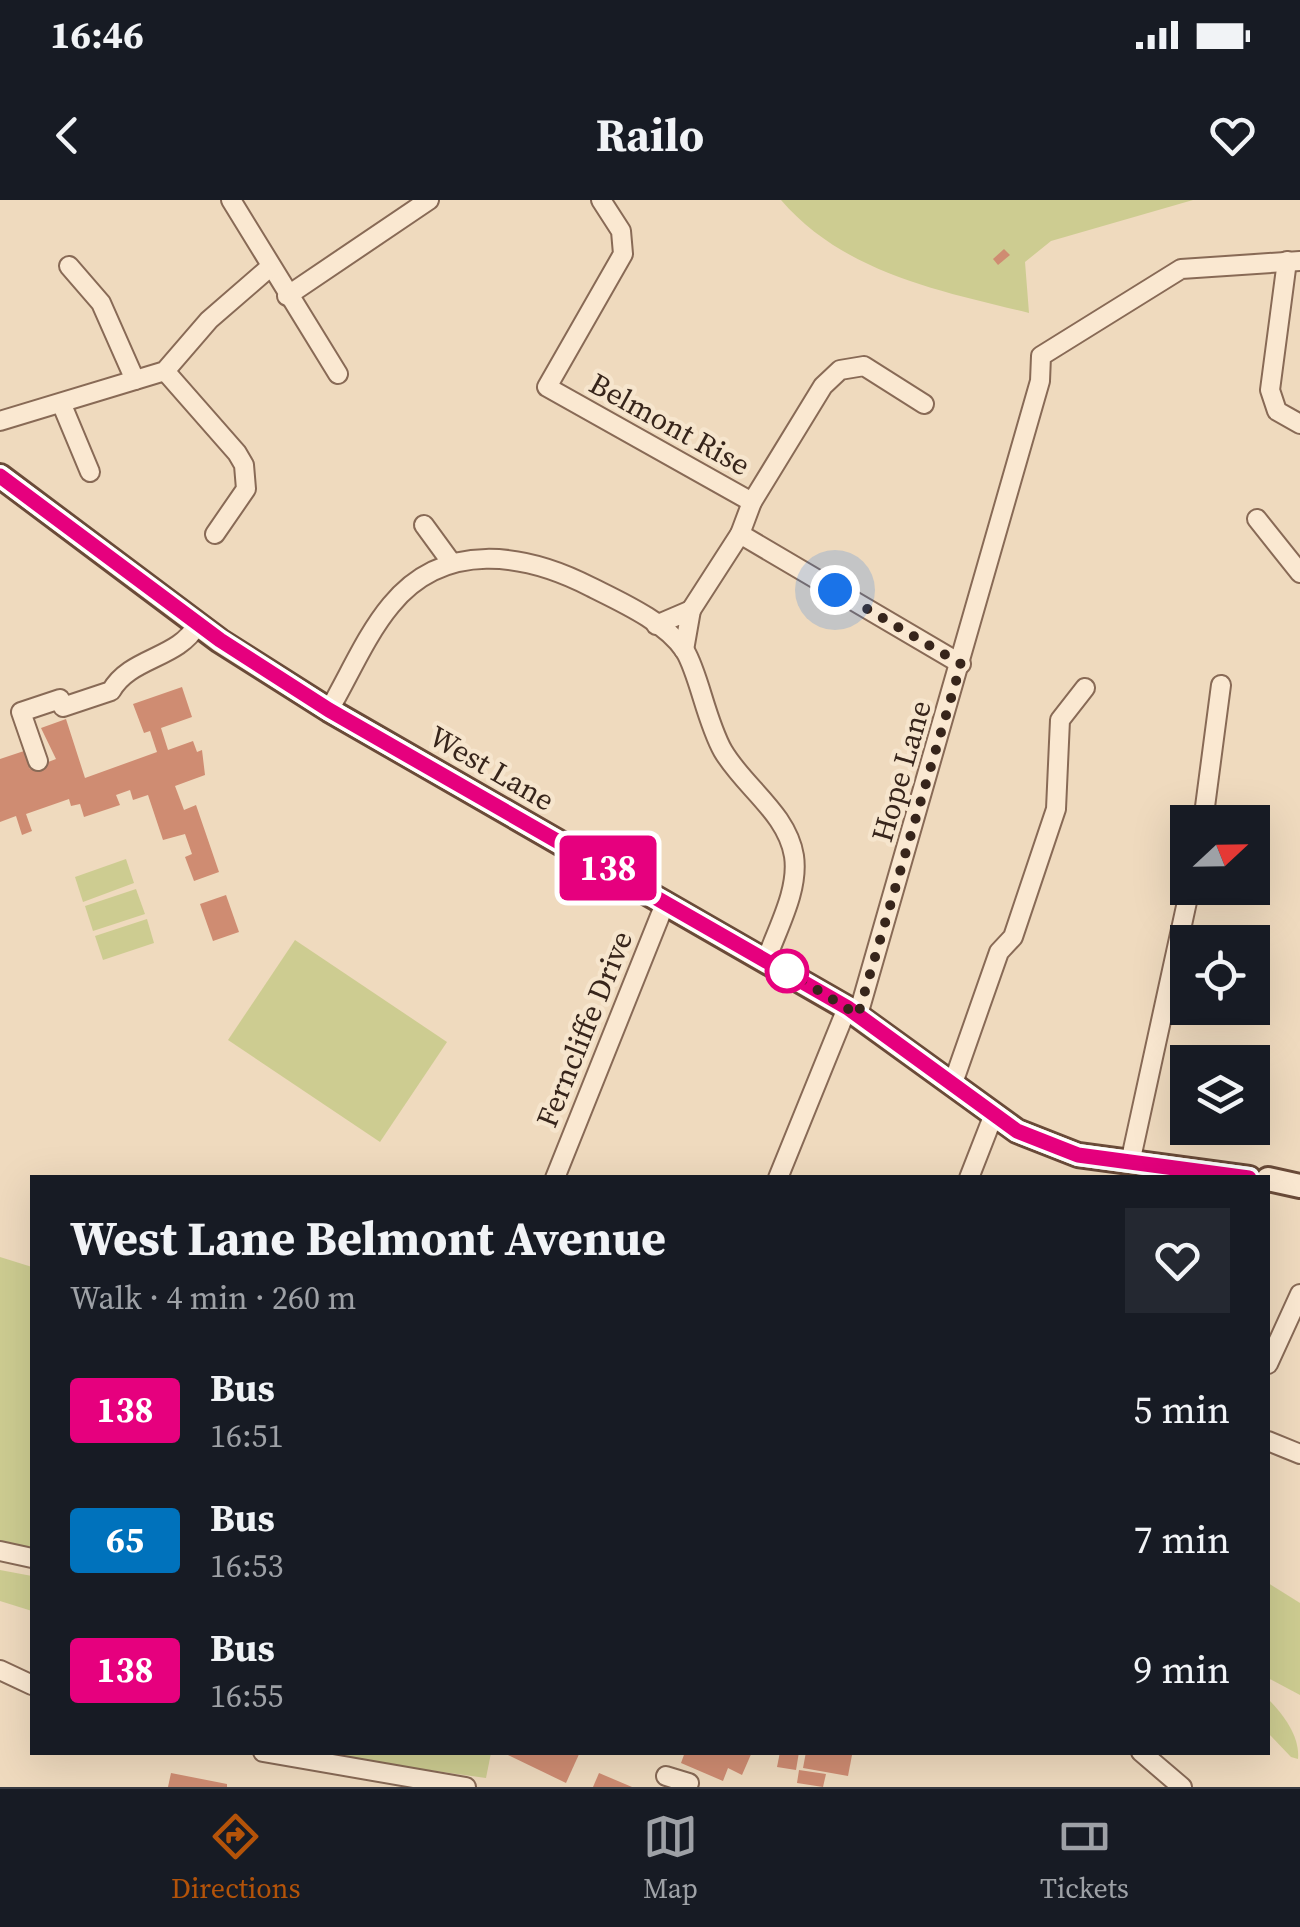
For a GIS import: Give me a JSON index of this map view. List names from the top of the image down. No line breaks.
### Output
{"streets":{"street":["Belmont Rise","West Lane","Hope Lane","Ferncliffe Drive"]},"crossings":[["West Lane","Hope Lane"],["West Lane","Ferncliffe Drive"]],"lines":["bus line 138"],"north":"right","page":{"status":"16:46","header":"Railo","on_map":"138","heading":["West Lane Belmont Avenue","Walk · 4 min · 260 m"],"list":[{"mark":"138","name":"Bus","note":"16:51","value":"5 min"},{"mark":"65","name":"Bus","note":"16:53","value":"7 min"},{"mark":"138","name":"Bus","note":"16:55","value":"9 min"}],"tabs":["Directions","Map","Tickets"]}}
